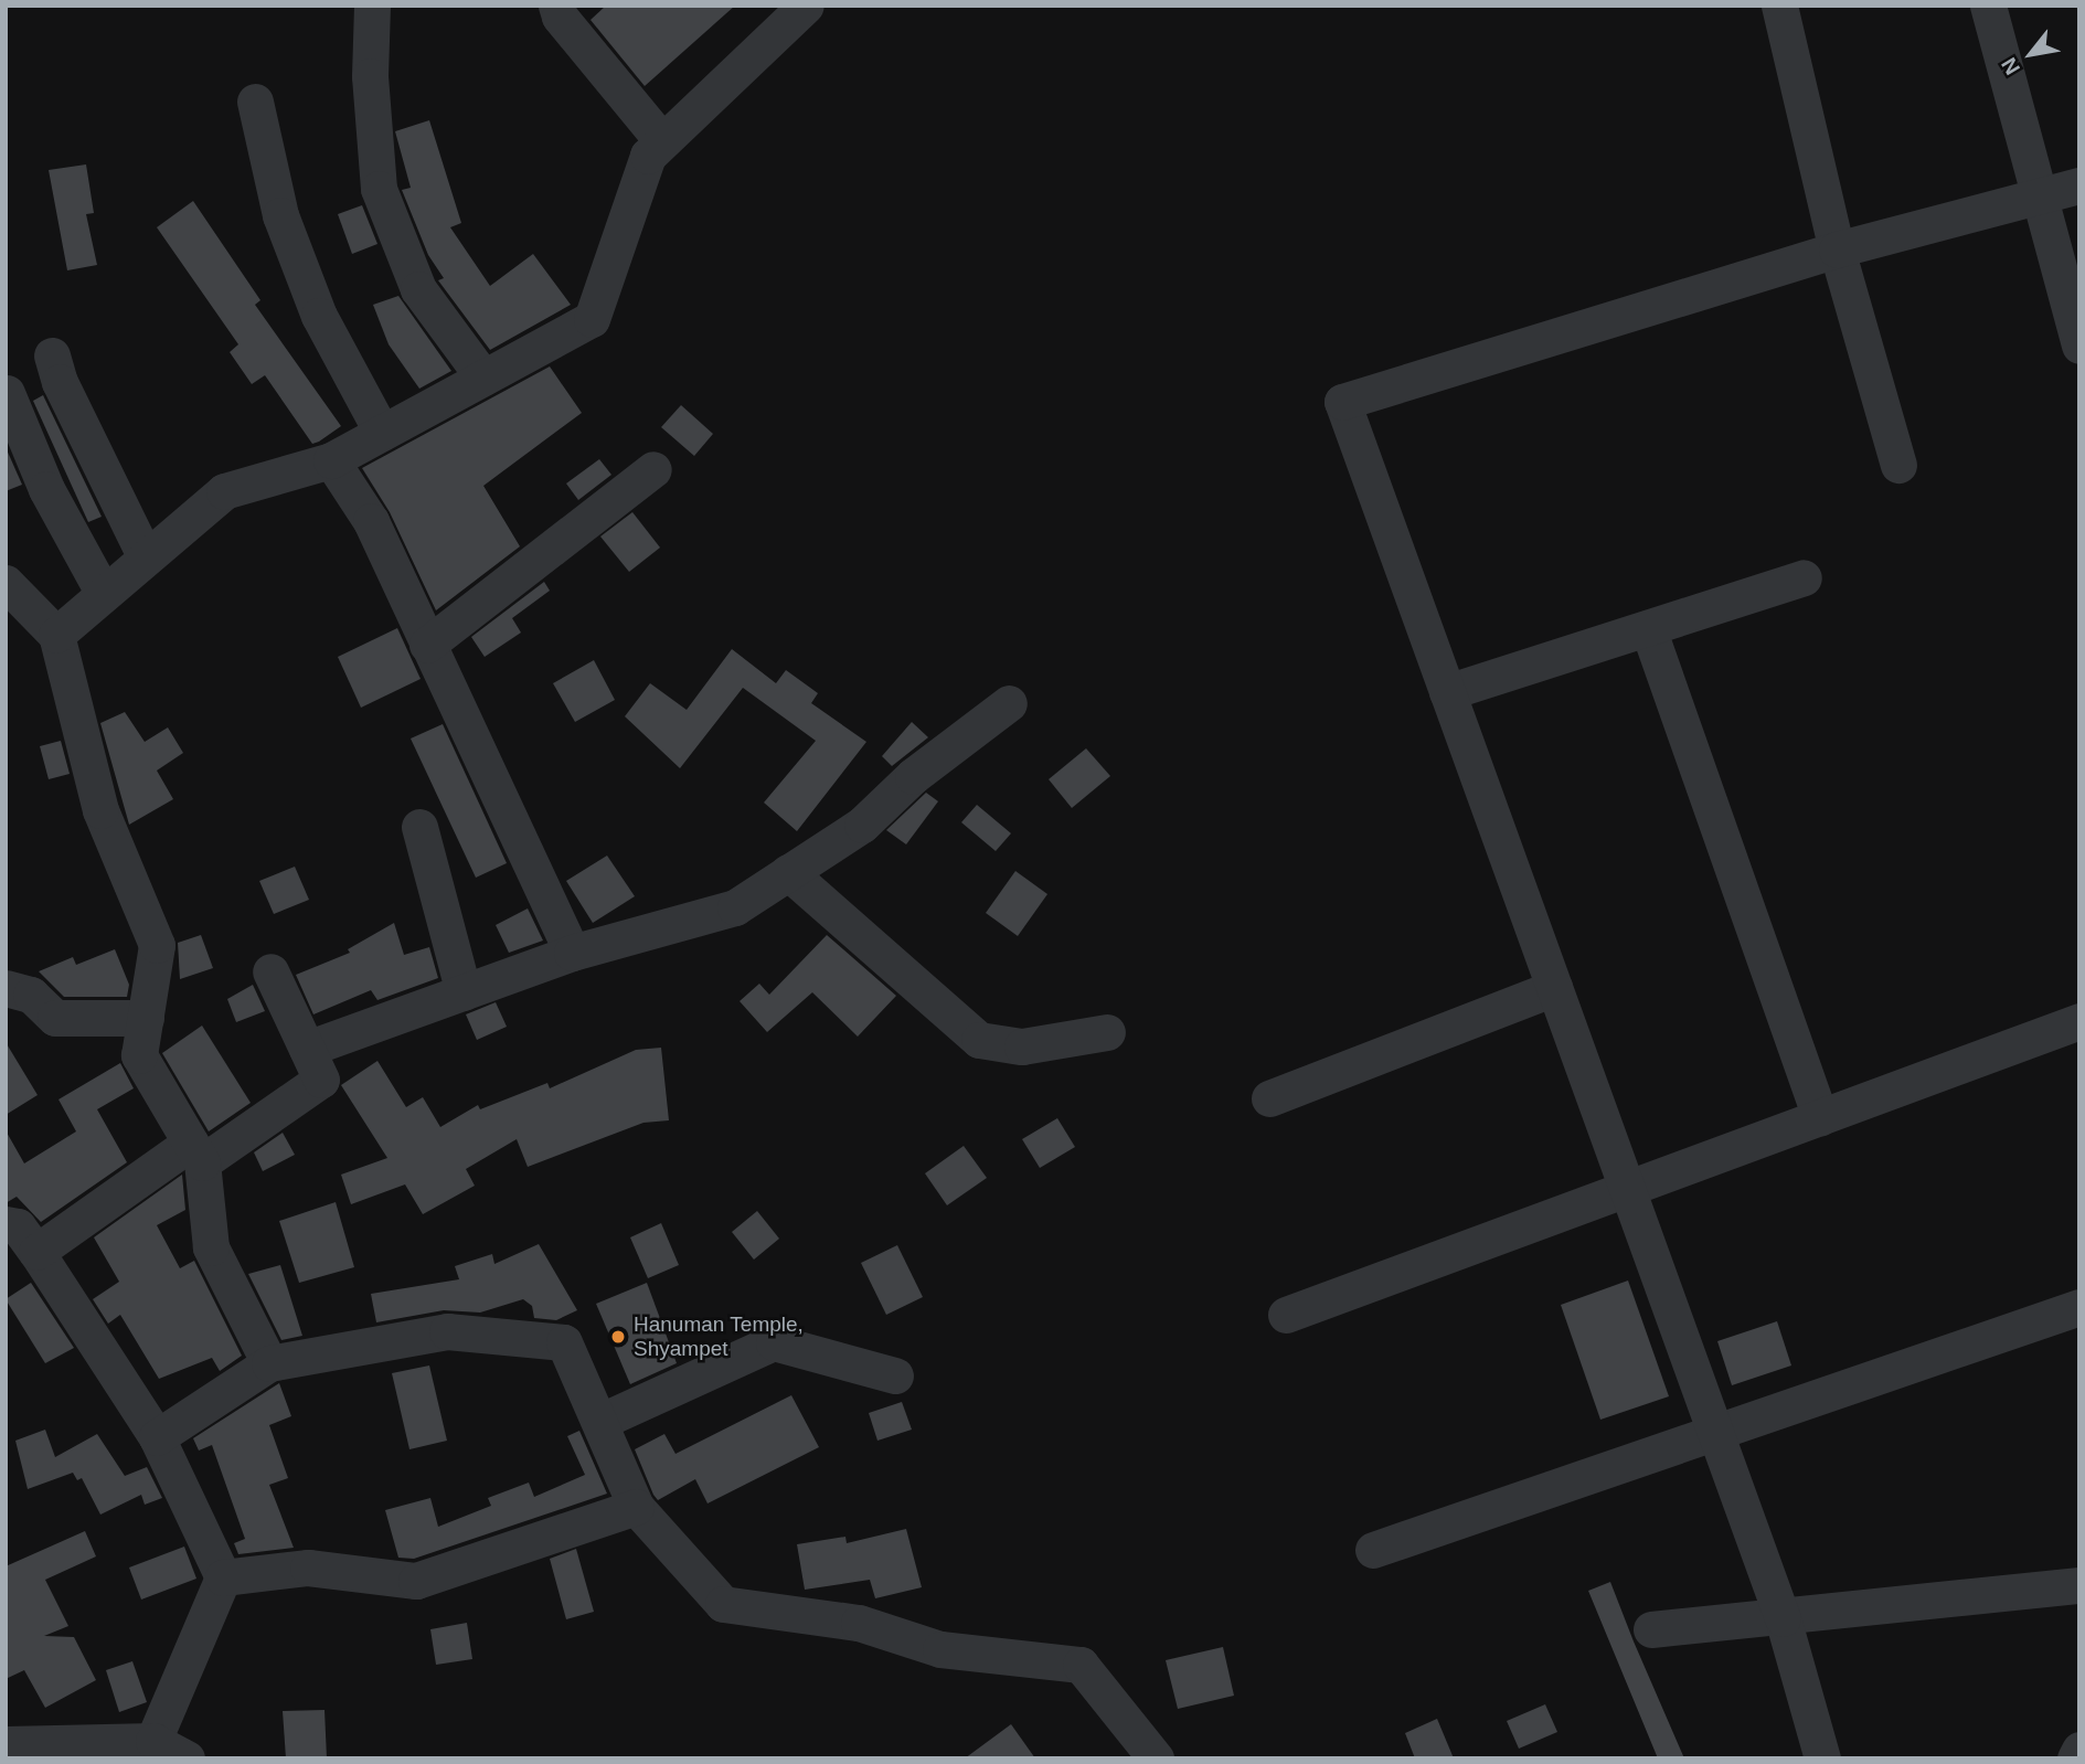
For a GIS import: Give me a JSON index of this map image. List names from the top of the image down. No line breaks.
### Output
{"places":["Hanuman Temple, Shyampet"],"north":"bottom left"}
